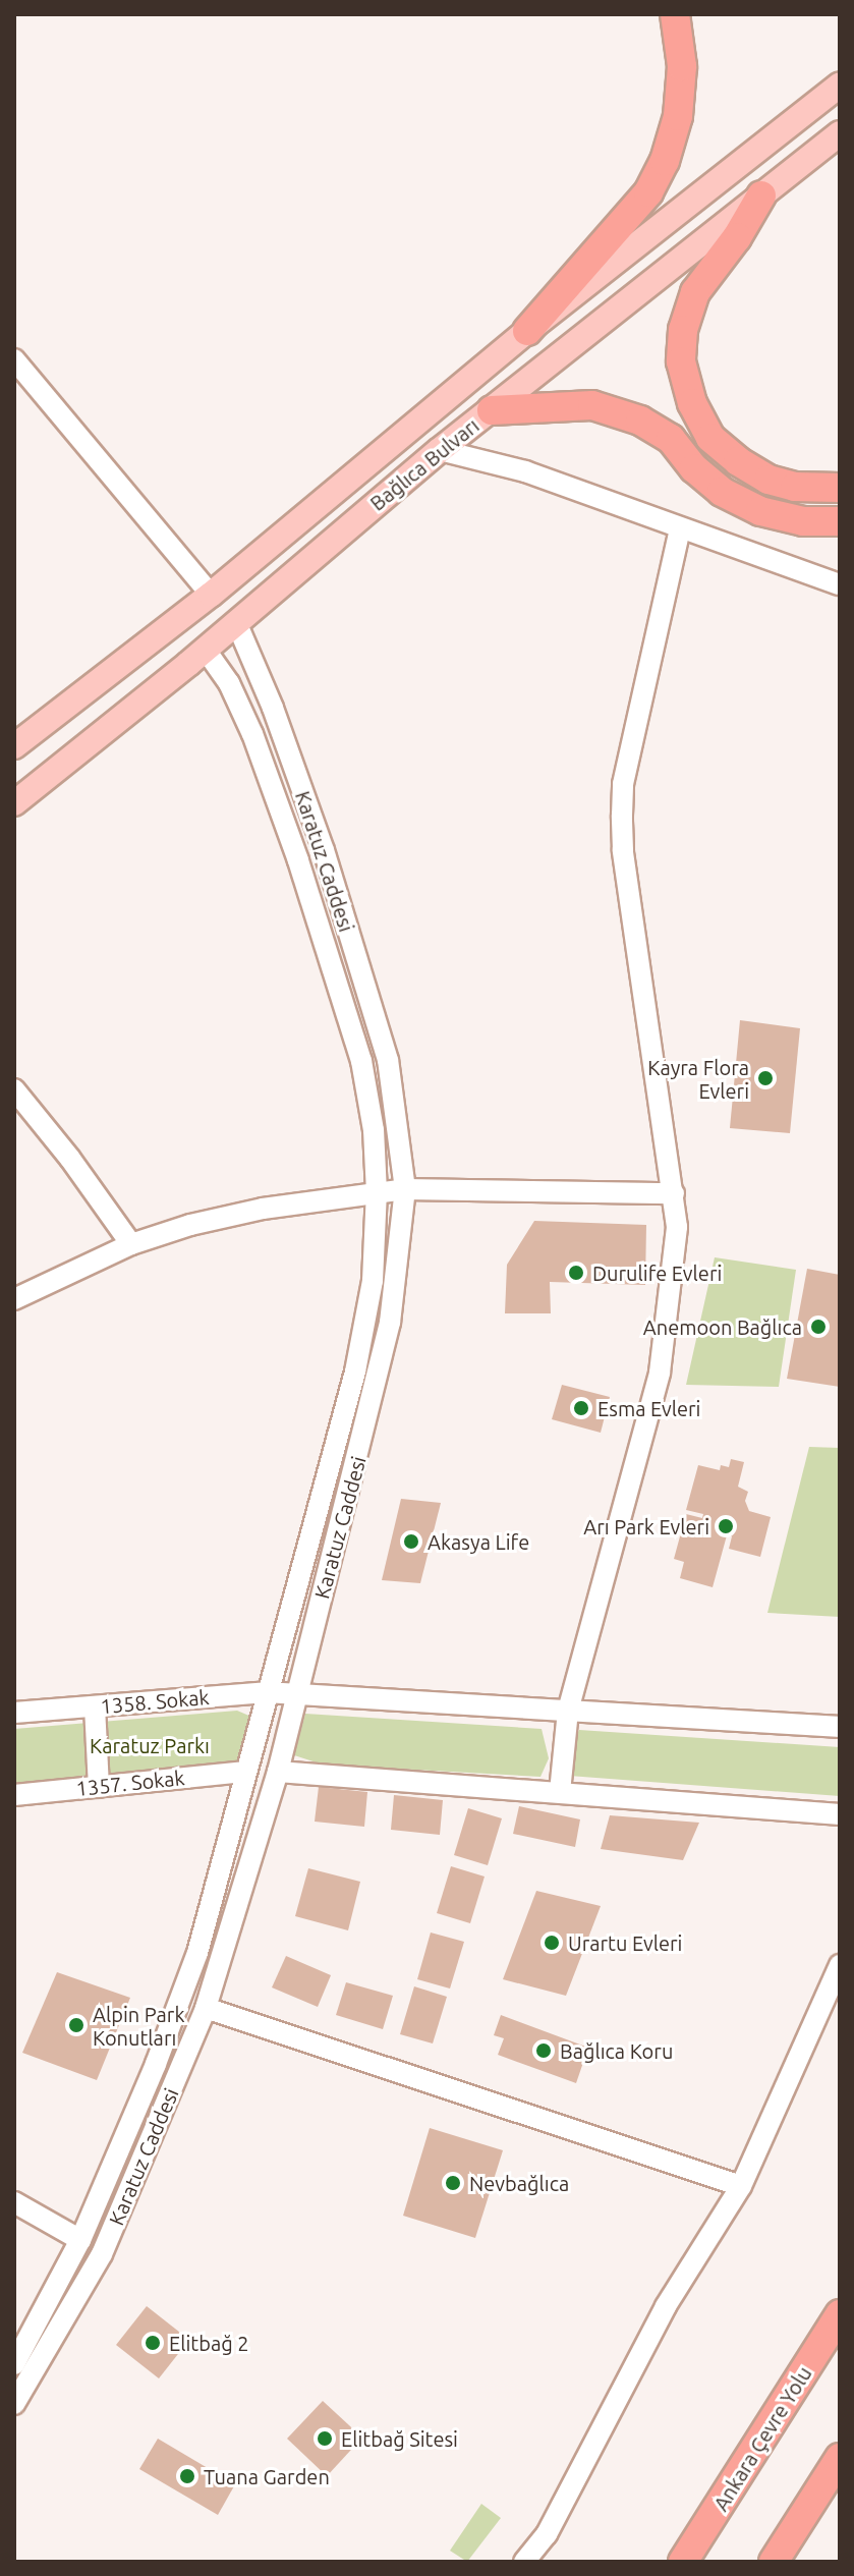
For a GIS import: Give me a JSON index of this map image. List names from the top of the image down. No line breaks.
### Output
{"streets":{"highway":["Ankara Çevre Yolu"],"main road":["Bağlıca Bulvarı"],"street":["Karatuz Caddesi","1358. Sokak","1357. Sokak"]},"crossings":[["Bağlıca Bulvarı","Karatuz Caddesi"],["Karatuz Caddesi","1358. Sokak"],["Karatuz Caddesi","1357. Sokak"]],"parks":["Karatuz Parkı"],"places":["Kayra Flora Evleri","Durulife Evleri","Anemoon Bağlıca","Esma Evleri","Arı Park Evleri","Akasya Life","Urartu Evleri","Alpin Park Konutları","Bağlıca Koru","Nevbağlıca","Elitbağ 2","Elitbağ Sitesi","Tuana Garden"]}
